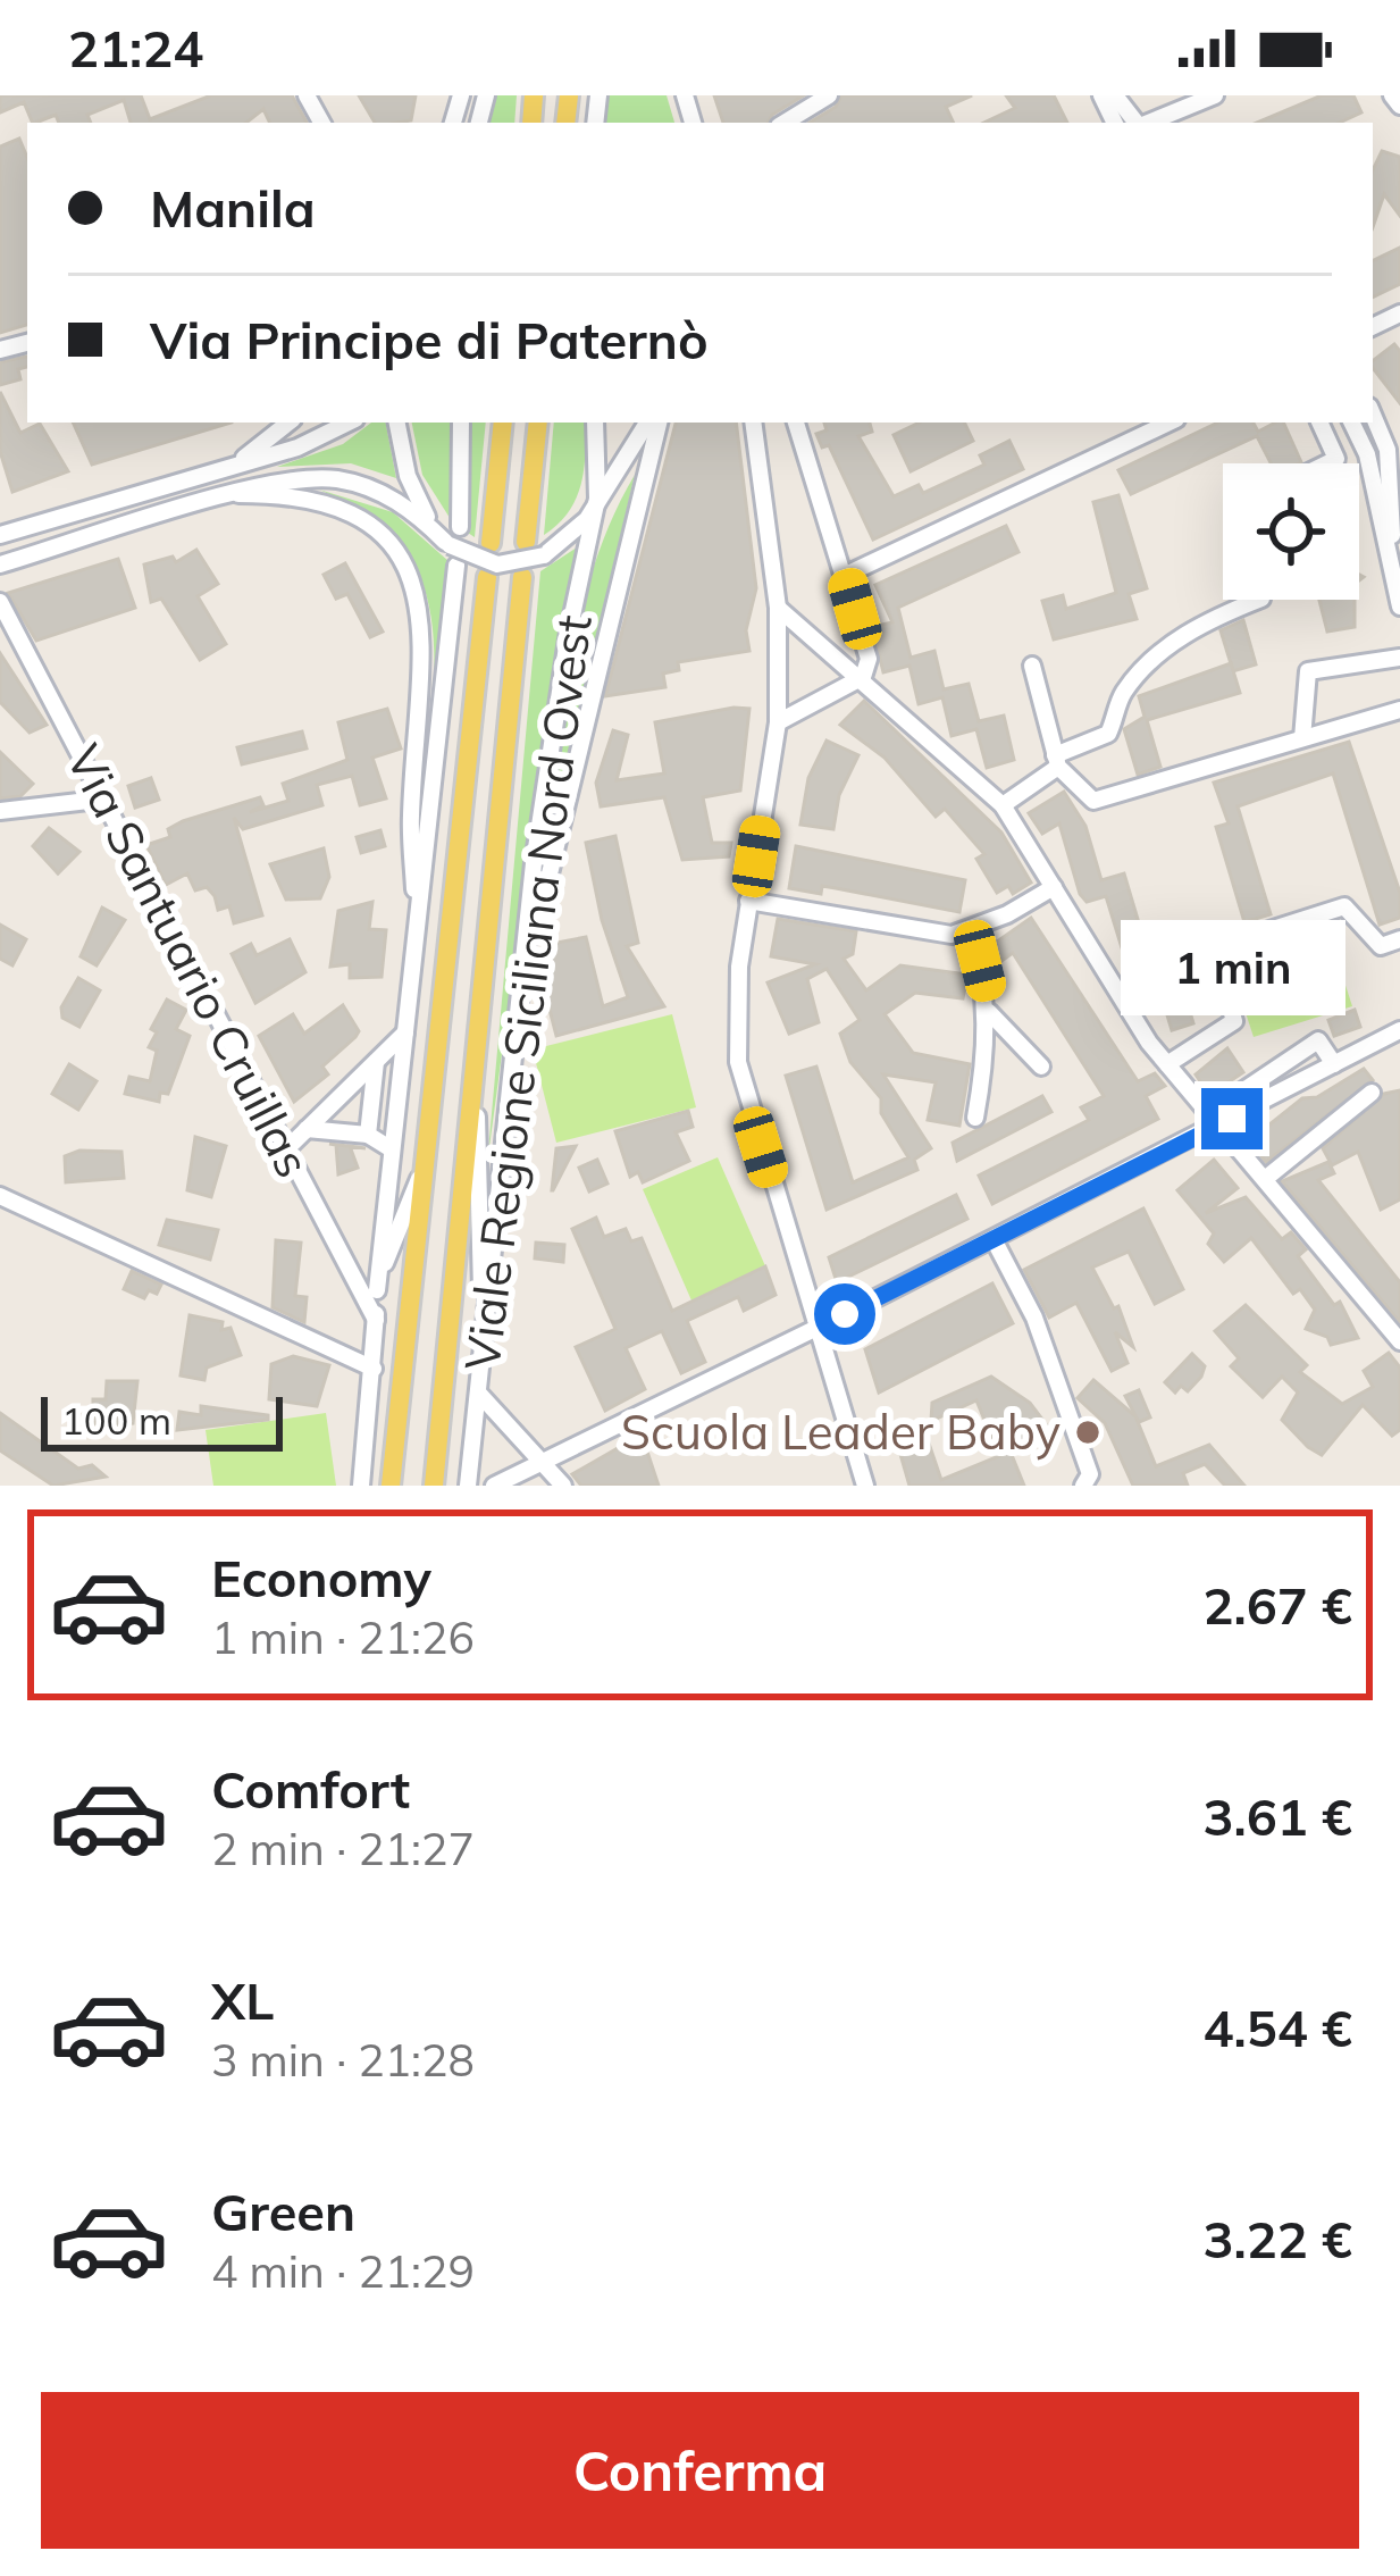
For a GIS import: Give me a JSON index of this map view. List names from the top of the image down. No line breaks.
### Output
{"streets":{"main road":["Viale Regione Siciliana Nord Ovest"],"street":["Via Santuario Cruillas"]},"places":["Scuola Leader Baby"],"scale_bar":"100 m","page":{"status":"21:24","banner":["Manila","Via Principe di Paternò"],"bubble":"1 min","scale":"100 m","list":[{"name":"Economy","note":"1 min · 21:26","value":"2.67 €"},{"name":"Comfort","note":"2 min · 21:27","value":"3.61 €"},{"name":"XL","note":"3 min · 21:28","value":"4.54 €"},{"name":"Green","note":"4 min · 21:29","value":"3.22 €"}],"buttons":"Conferma"}}
